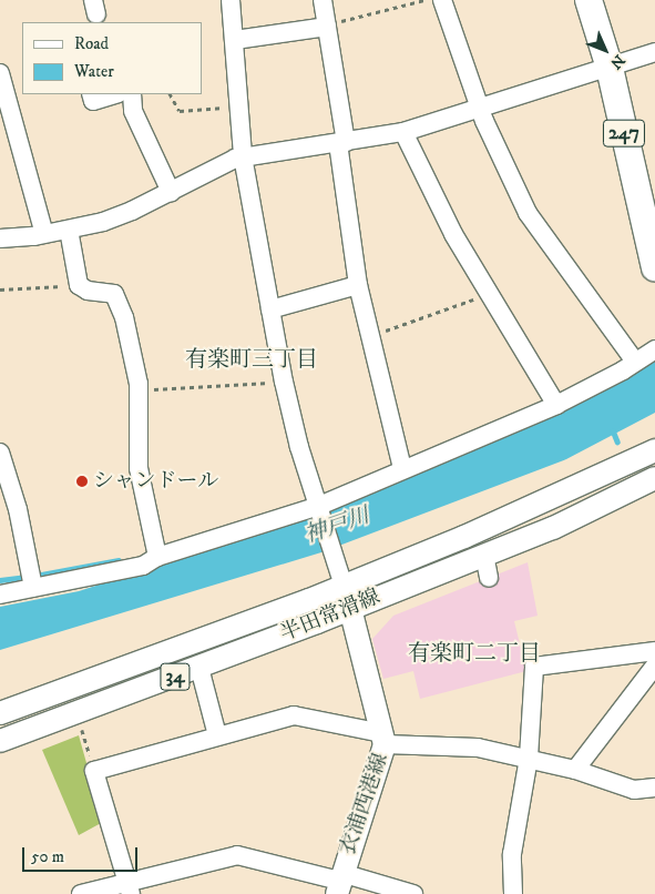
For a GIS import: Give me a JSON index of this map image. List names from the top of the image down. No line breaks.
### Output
{"streets":{"highway":["247"],"main road":["半田常滑線","34","衣浦西港線"]},"crossings":[["半田常滑線","衣浦西港線"]],"districts":["有楽町三丁目","有楽町二丁目"],"water":["神戸川"],"places":["シャンドール"],"legend":["Road","Water"],"scale_bar":"50 m","north":"bottom right"}
